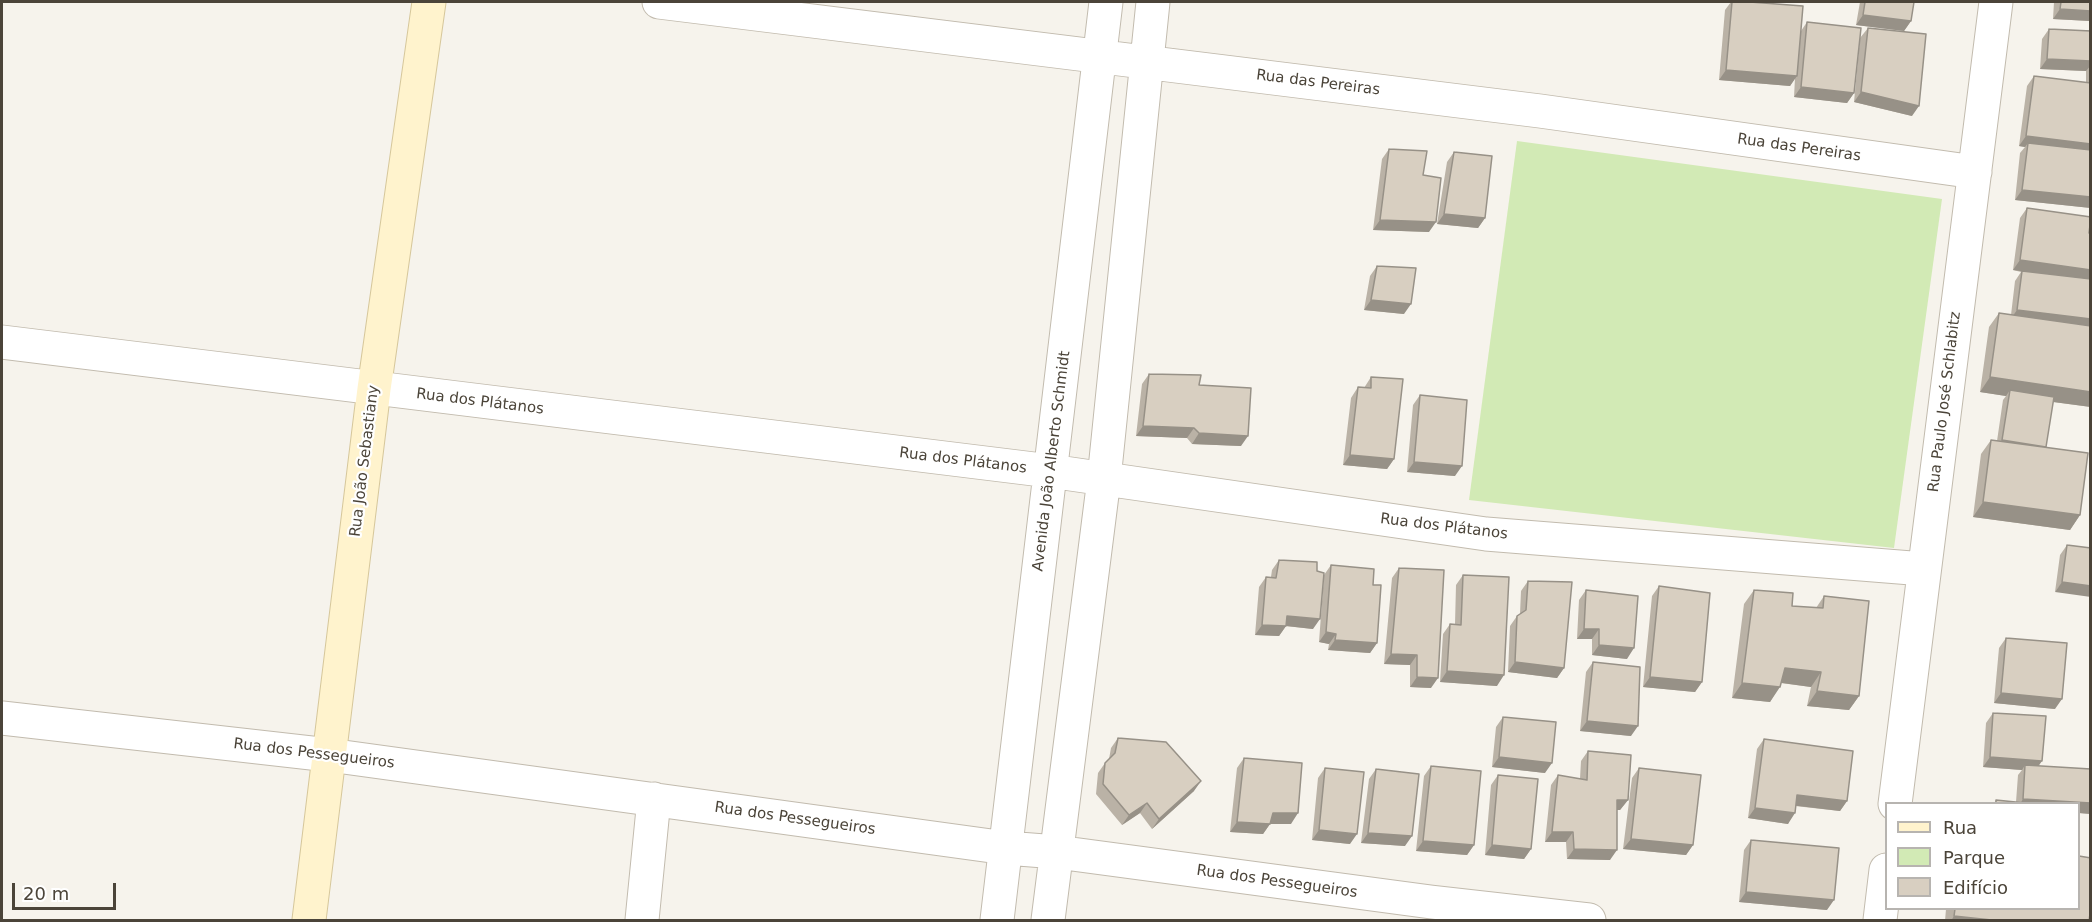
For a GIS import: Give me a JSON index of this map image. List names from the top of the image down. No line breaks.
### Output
{"streets":{"street":["Rua das Pereiras","Rua dos Plátanos","Rua Paulo José Schlabitz","Rua João Sebastiany","Avenida João Alberto Schmidt","Rua dos Pessegueiros"]},"crossings":[["Rua das Pereiras","Rua Paulo José Schlabitz"],["Rua das Pereiras","Avenida João Alberto Schmidt"],["Rua dos Plátanos","Rua Paulo José Schlabitz"],["Rua dos Plátanos","Rua João Sebastiany"],["Rua dos Plátanos","Avenida João Alberto Schmidt"],["Rua João Sebastiany","Rua dos Pessegueiros"],["Avenida João Alberto Schmidt","Rua dos Pessegueiros"]],"legend":["Rua","Parque","Edifício"],"scale_bar":"20 m"}
